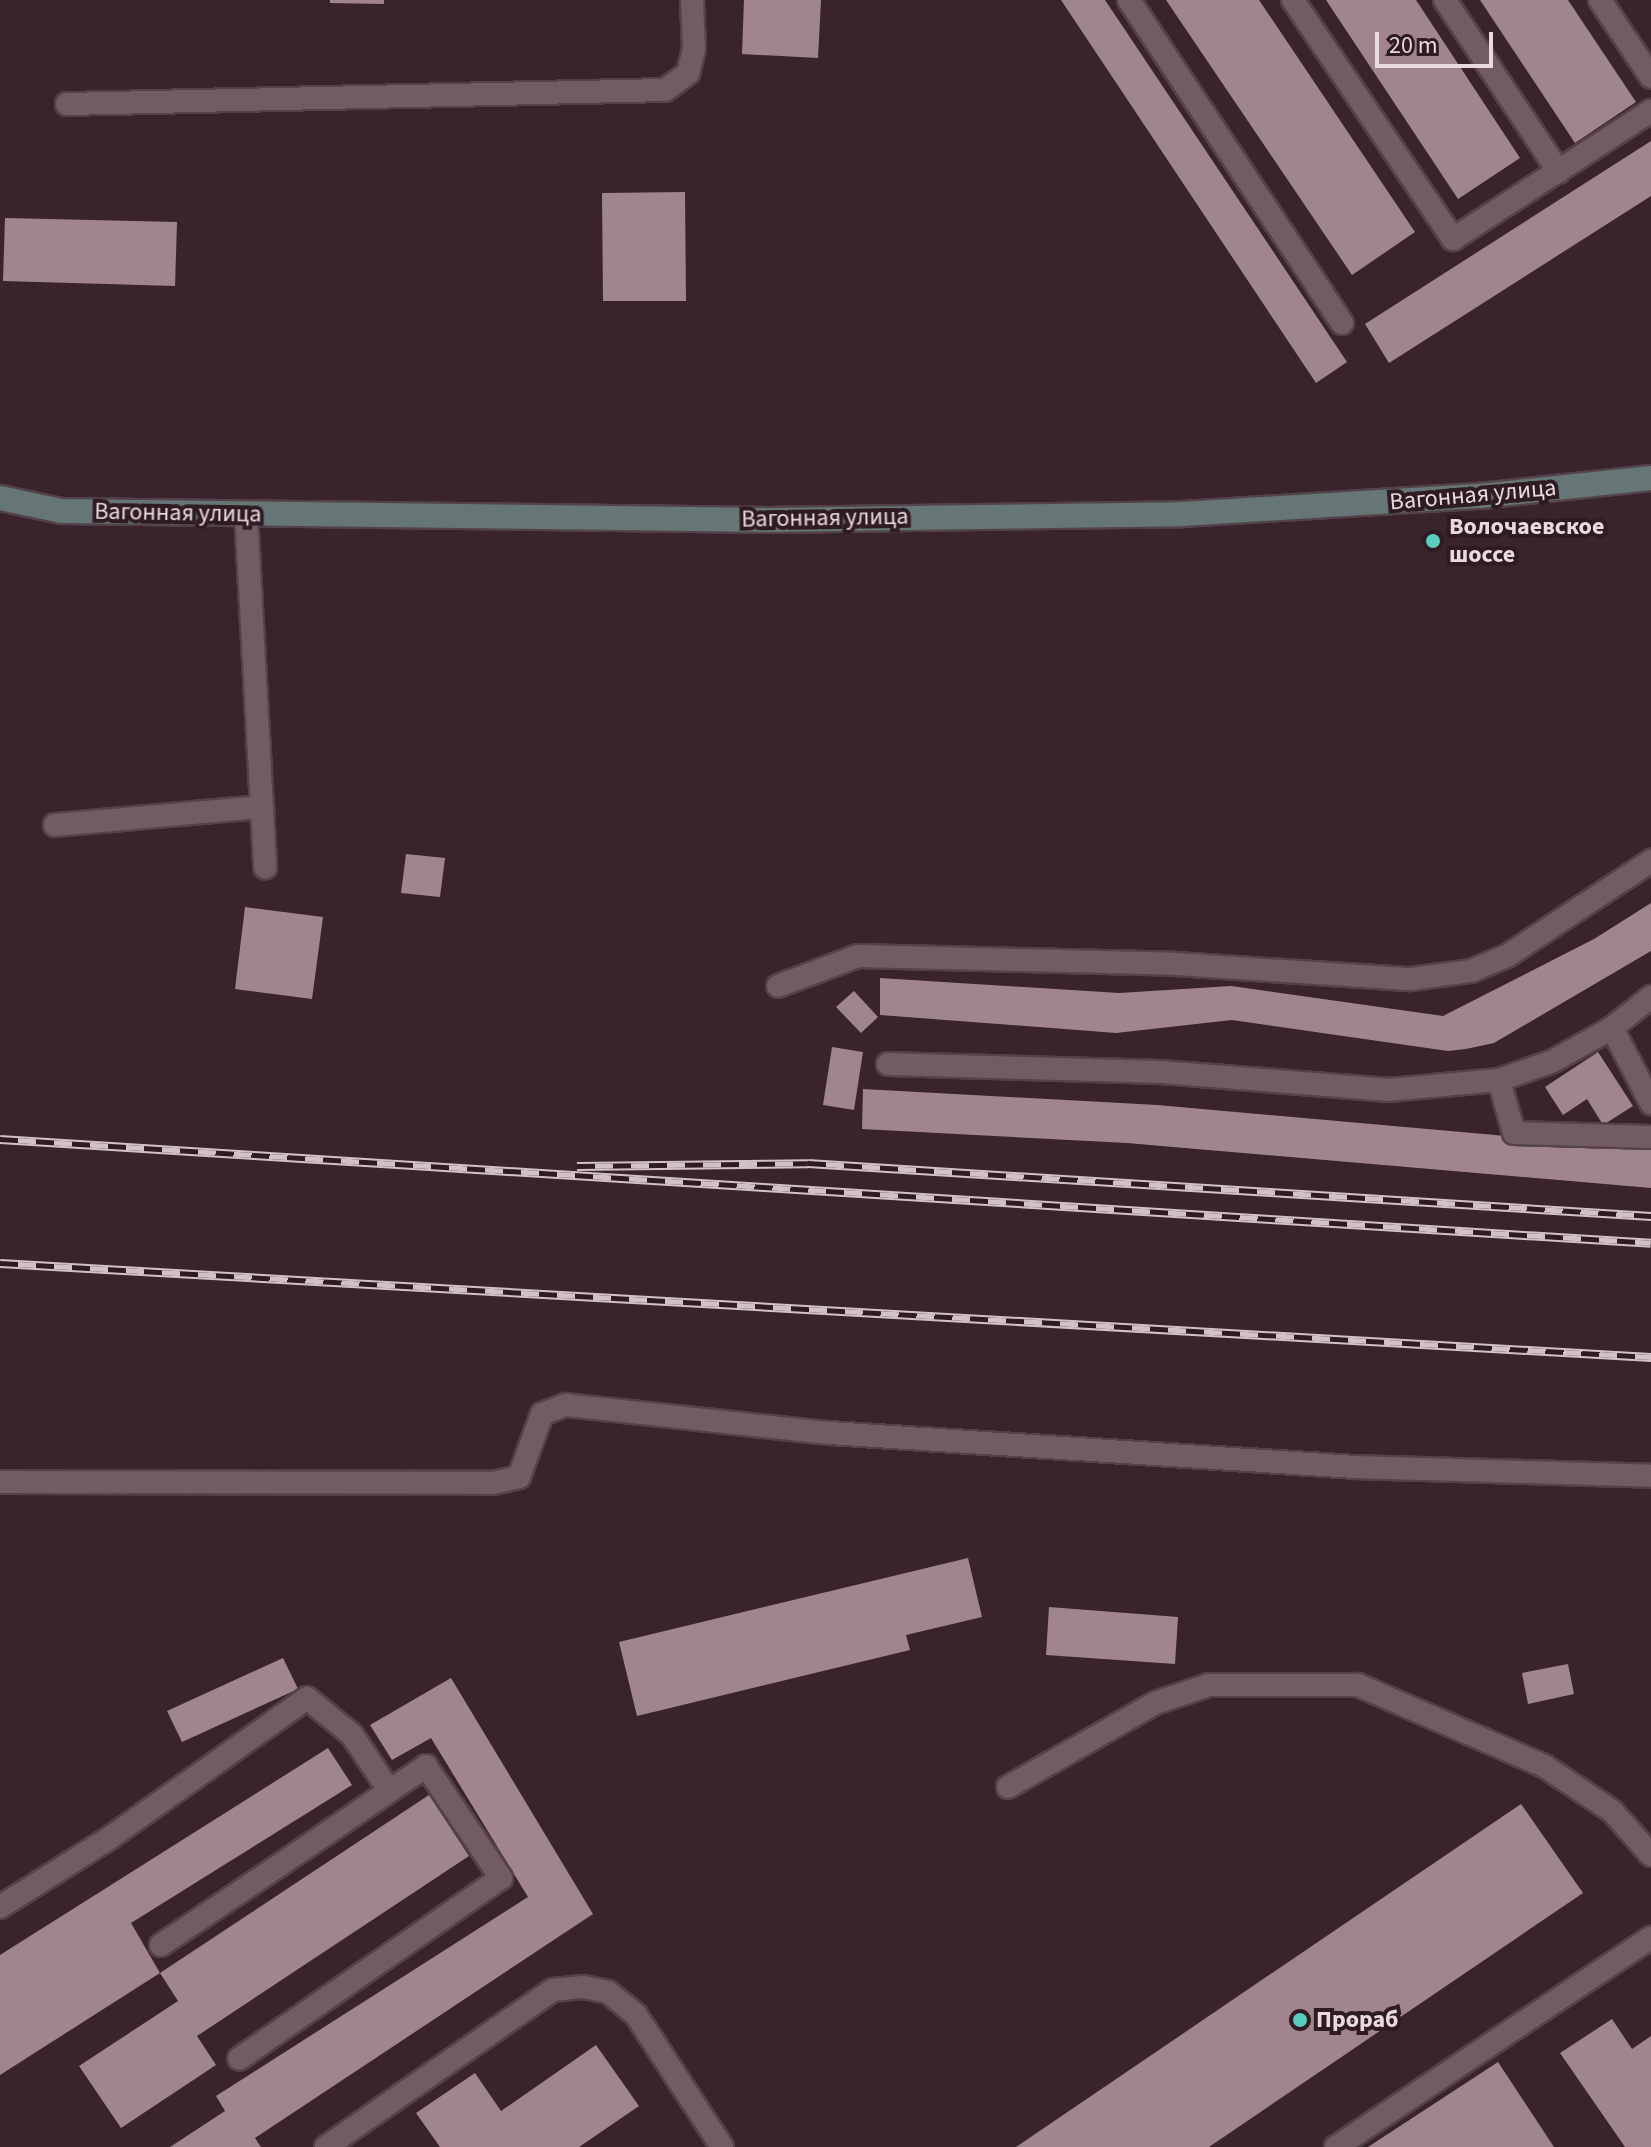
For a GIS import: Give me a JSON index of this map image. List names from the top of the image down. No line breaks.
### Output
{"streets":{"street":["Вагонная улица"]},"places":["Волочаевское шоссе","Прораб"],"scale_bar":"20 m"}
